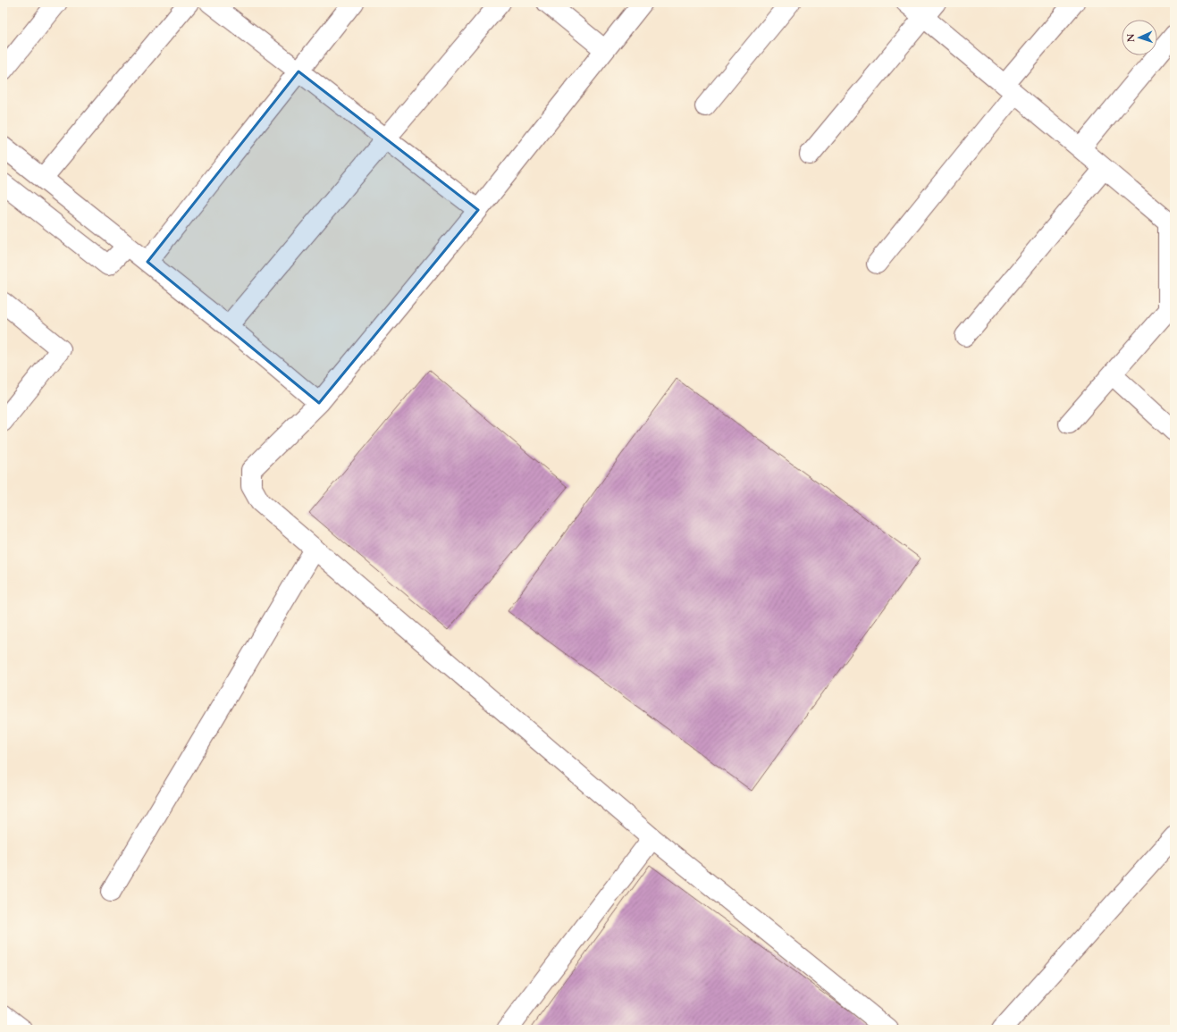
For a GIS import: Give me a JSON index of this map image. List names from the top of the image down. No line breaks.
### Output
{"north":"left"}
